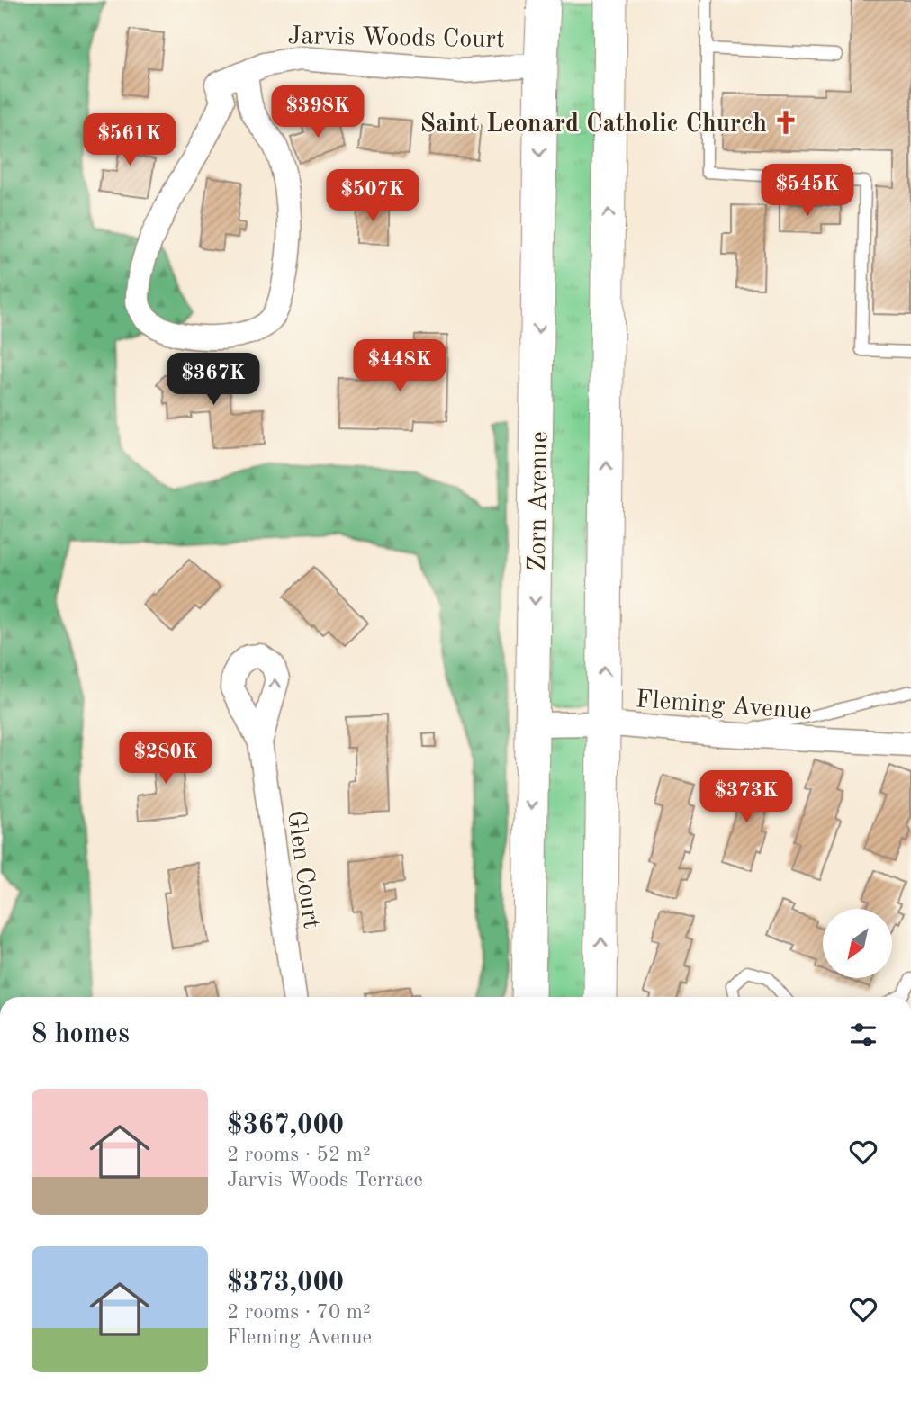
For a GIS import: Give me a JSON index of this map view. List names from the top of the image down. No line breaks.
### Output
{"streets":{"main road":["Zorn Avenue"],"street":["Jarvis Woods Court","Fleming Avenue","Glen Court"]},"crossings":[["Jarvis Woods Court","Zorn Avenue"],["Zorn Avenue","Fleming Avenue"]],"places":{"church":["Saint Leonard Catholic Church"]},"north":"bottom left","page":{"price":["$398K","$561K","$545K","$507K","$448K","$367K","$280K","$373K"],"heading":"8 homes","list":[{"name":"$367,000","note":"2 rooms · 52 m² · Jarvis Woods Terrace"},{"name":"$373,000","note":"2 rooms · 70 m² · Fleming Avenue"}]}}
